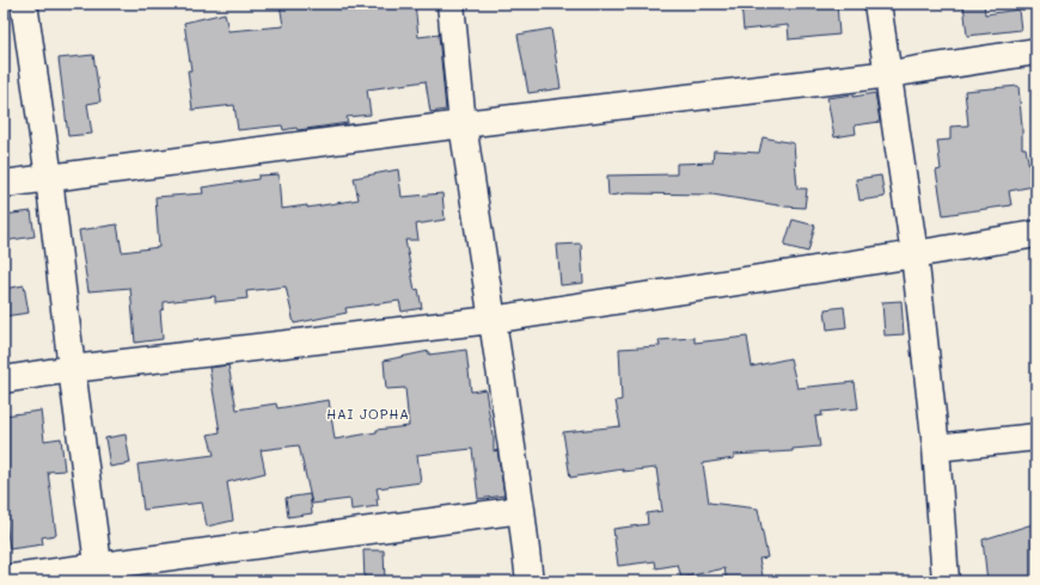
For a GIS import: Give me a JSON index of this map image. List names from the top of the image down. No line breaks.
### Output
{"districts":["HAI JOPHA"]}
